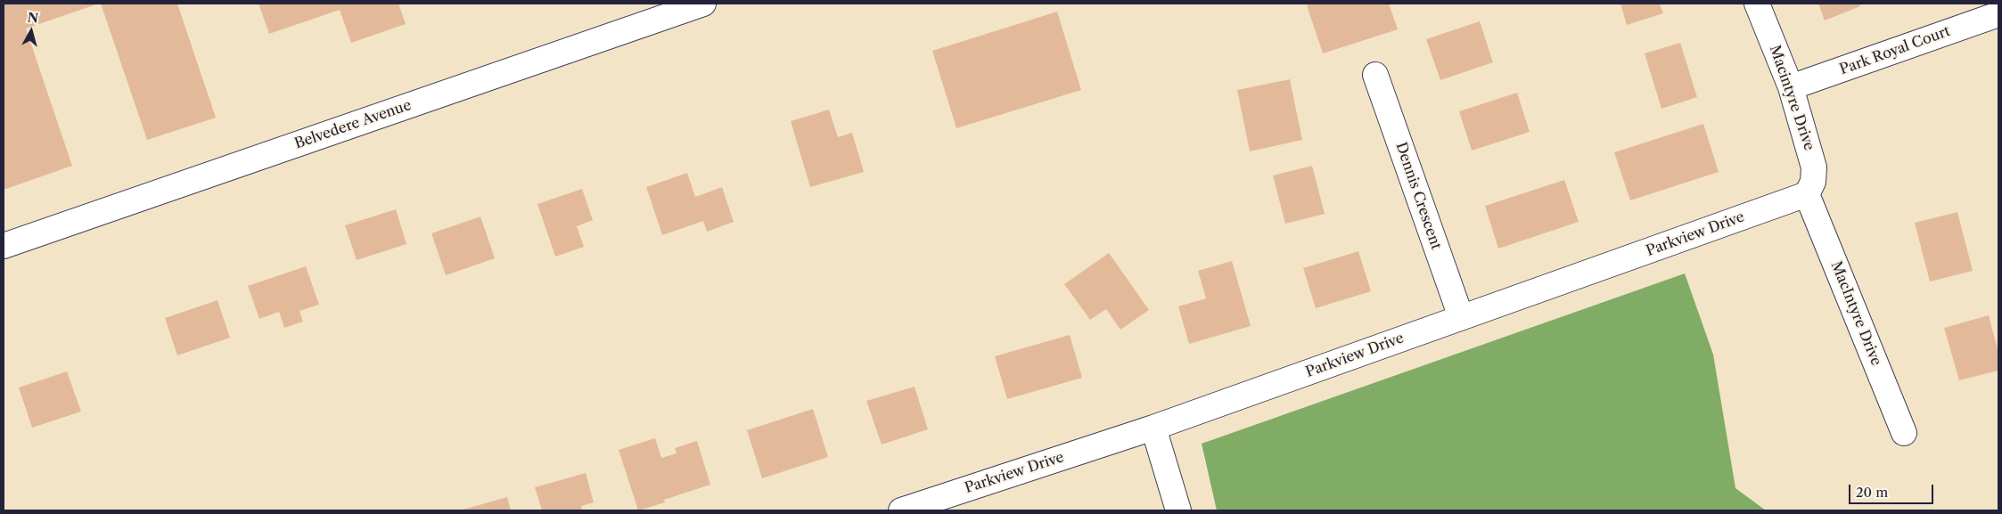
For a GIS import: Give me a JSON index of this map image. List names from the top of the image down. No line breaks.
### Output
{"streets":{"street":["Park Royal Court","Macintyre Drive","Belvedere Avenue","Dennis Crescent","Parkview Drive","MacIntyre Drive"]},"crossings":[["Park Royal Court","Macintyre Drive"],["Macintyre Drive","Parkview Drive"],["Macintyre Drive","MacIntyre Drive"],["Dennis Crescent","Parkview Drive"],["Parkview Drive","MacIntyre Drive"]],"scale_bar":"20 m","north":"top"}
